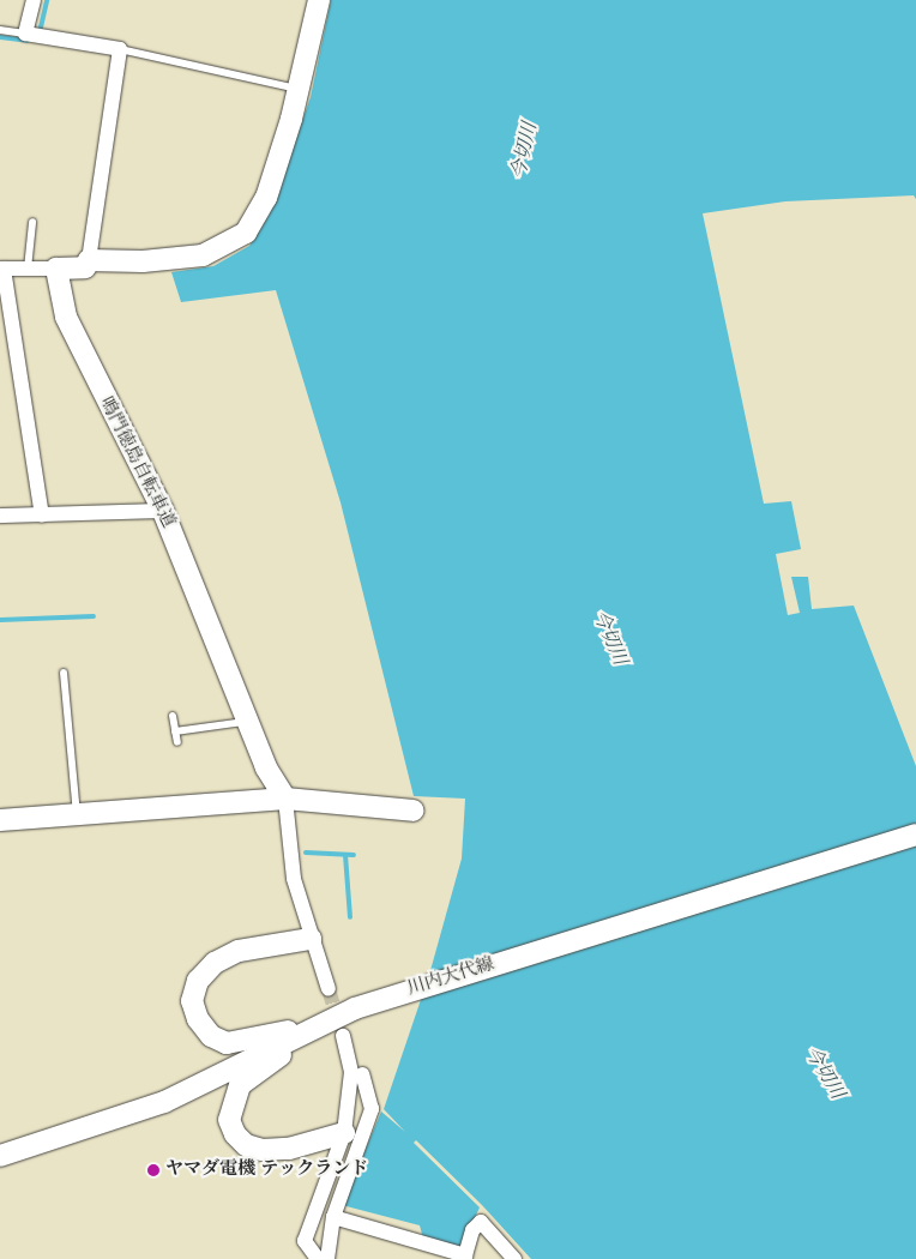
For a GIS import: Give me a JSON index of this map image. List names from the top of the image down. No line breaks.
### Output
{"streets":{"main road":["鳴門徳島自転車道","川内大代線"]},"water":["今切川"],"places":["ヤマダ電機 テックランド"]}
